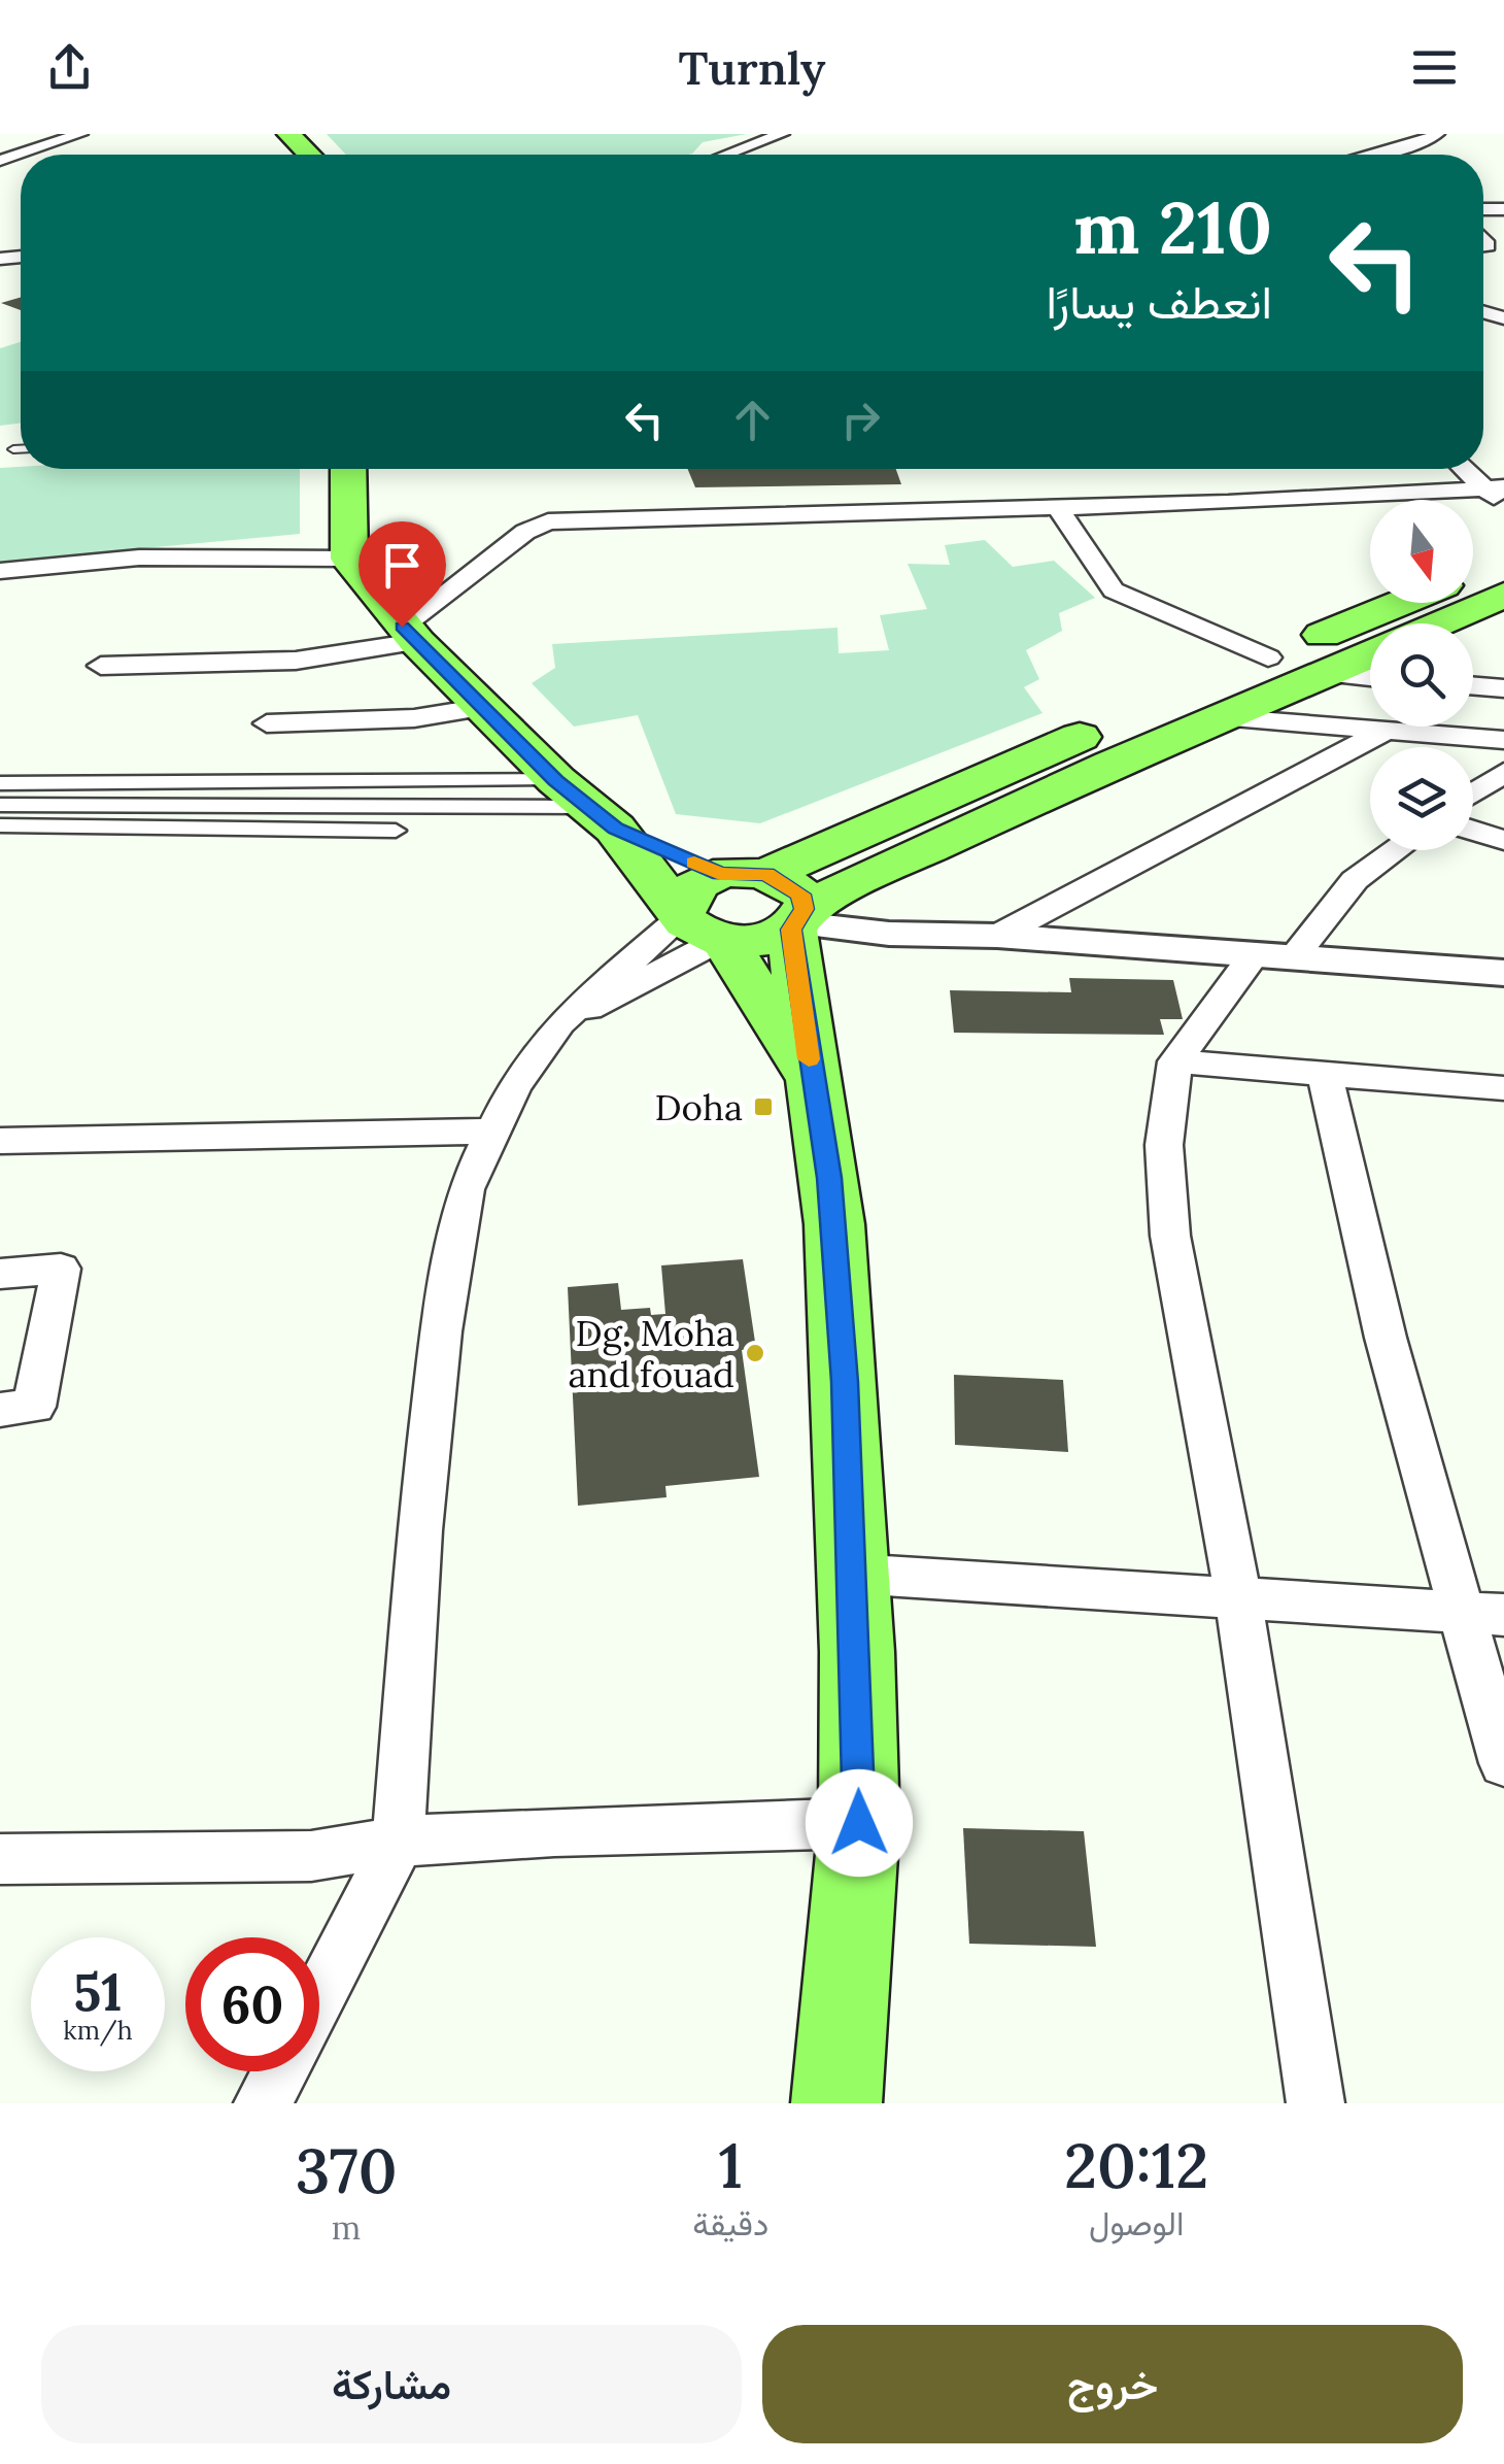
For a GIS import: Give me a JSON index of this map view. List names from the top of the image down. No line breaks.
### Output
{"places":{"transit":["Doha"],"other":["Dg. Moha and fouad"]},"north":"bottom","page":{"header":"Turnly","turn":["210 m","انعطف يسارًا"],"speed":"51 km/h","limit":"60","eta":["20:12","الوصول","1","دقيقة","370","m"],"buttons":["خروج","مشاركة"]}}
